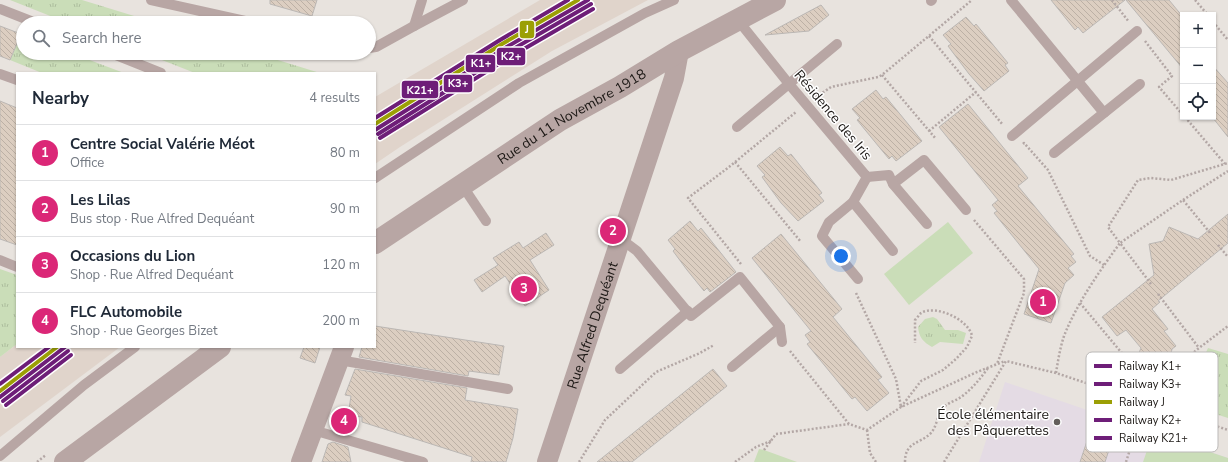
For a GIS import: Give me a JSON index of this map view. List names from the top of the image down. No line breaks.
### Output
{"streets":{"street":["Rue du 11 Novembre 1918","Rue Alfred Dequéant"],"lane":["Résidence des Iris"]},"crossings":[["Résidence des Iris","Rue du 11 Novembre 1918"],["Rue du 11 Novembre 1918","Rue Alfred Dequéant"]],"places":["École élémentaire des Pâquerettes"],"lines":["rail line K1+","rail line J","rail line K21+","rail line K3+","rail line K2+"],"legend":["Railway K1+","Railway K3+","Railway J","Railway K2+","Railway K21+"],"page":{"map_buttons":["+","−"],"search":"Search here","heading":["Nearby","4 results"],"list":[{"mark":"1","name":"Centre Social Valérie Méot","note":"Office","value":"80 m"},{"mark":"2","name":"Les Lilas","note":"Bus stop · Rue Alfred Dequéant","value":"90 m"},{"mark":"3","name":"Occasions du Lion","note":"Shop · Rue Alfred Dequéant","value":"120 m"},{"mark":"4","name":"FLC Automobile","note":"Shop · Rue Georges Bizet","value":"200 m"}],"pins":["2","3","1","4"]}}
